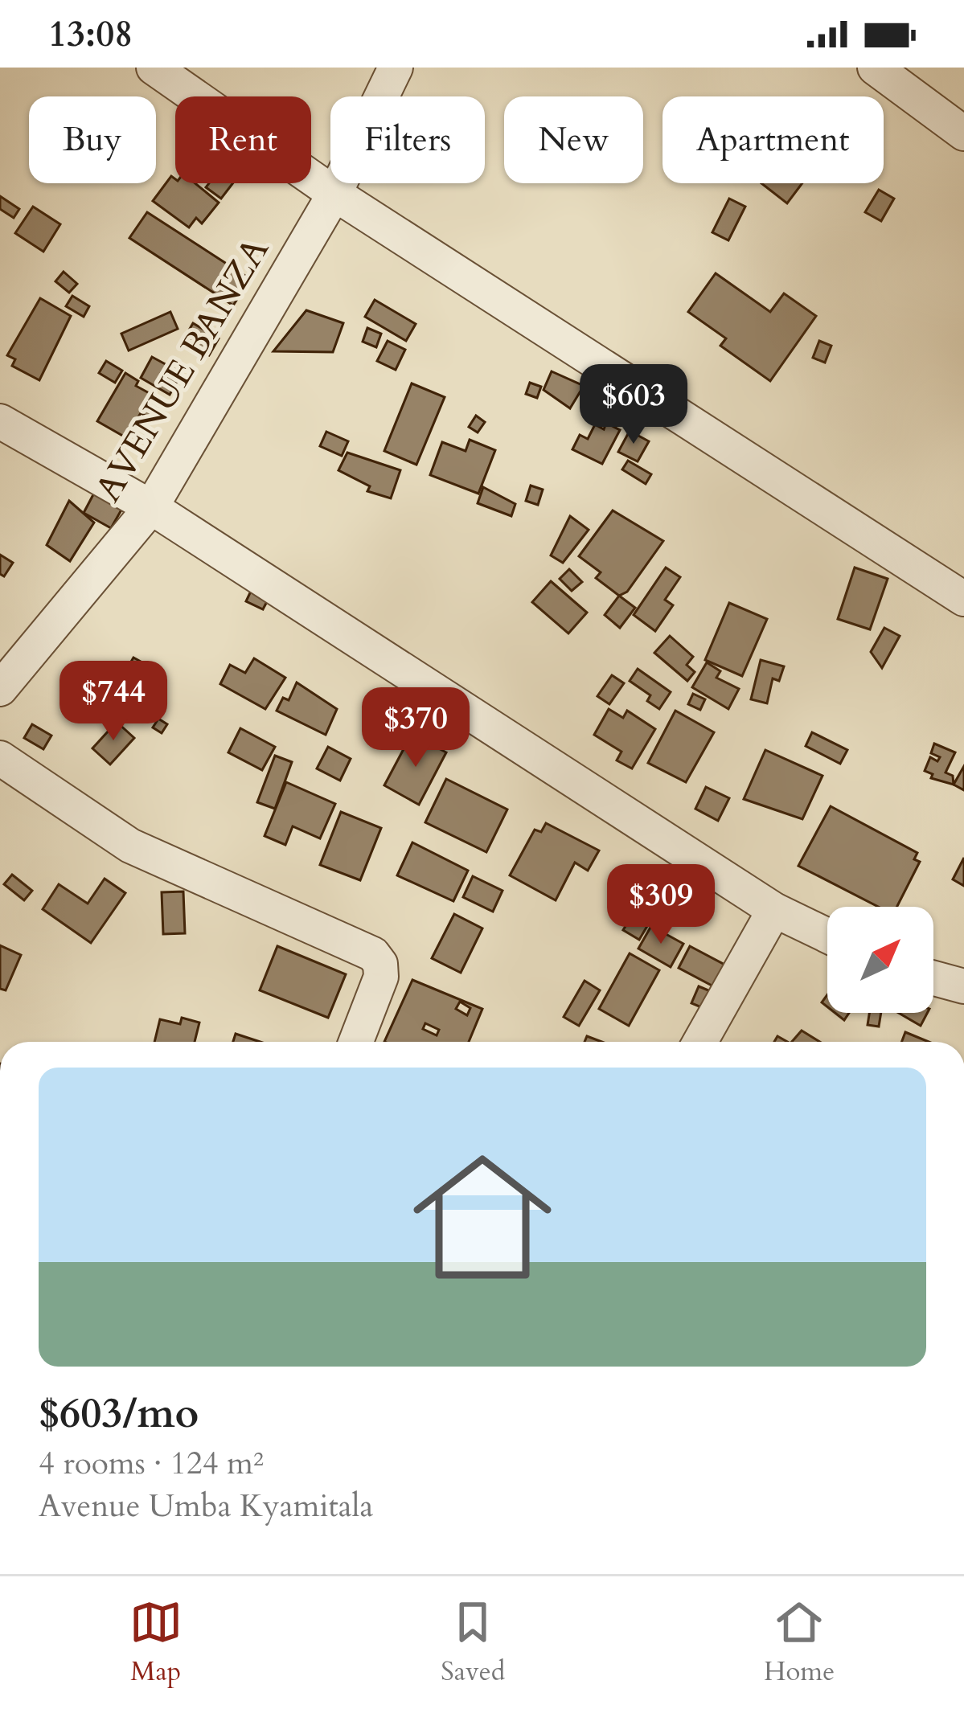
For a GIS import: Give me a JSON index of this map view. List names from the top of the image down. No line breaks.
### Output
{"streets":{"street":["AVENUE BANZA"]},"north":"top right","page":{"status":"13:08","chip":["Buy","Rent","Filters","New","Apartment"],"price":["$603","$744","$370","$309"],"list":[{"name":"$603/mo","note":"4 rooms · 124 m² · Avenue Umba Kyamitala"}],"tabs":["Map","Saved","Home"]}}
